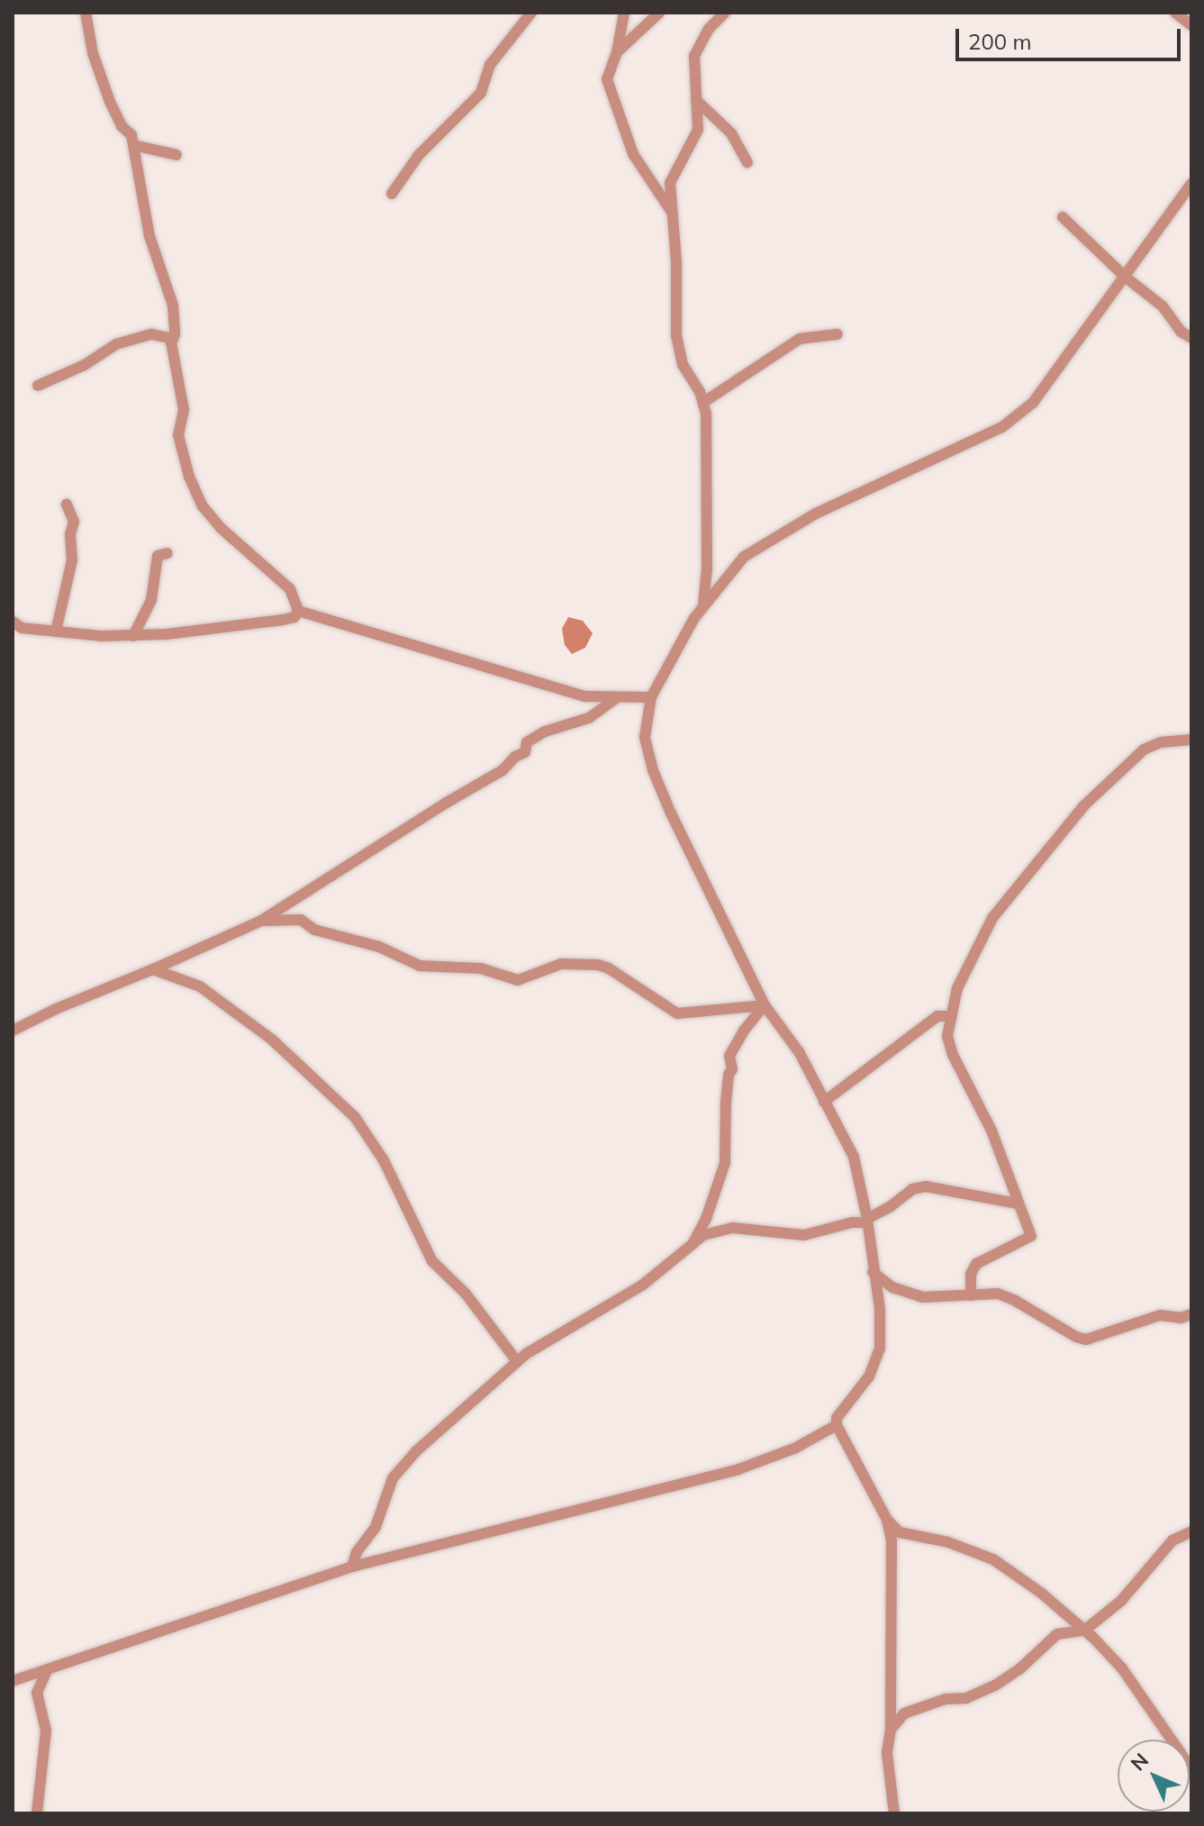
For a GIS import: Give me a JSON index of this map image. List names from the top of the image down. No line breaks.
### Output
{"scale_bar":"200 m","north":"top left"}
